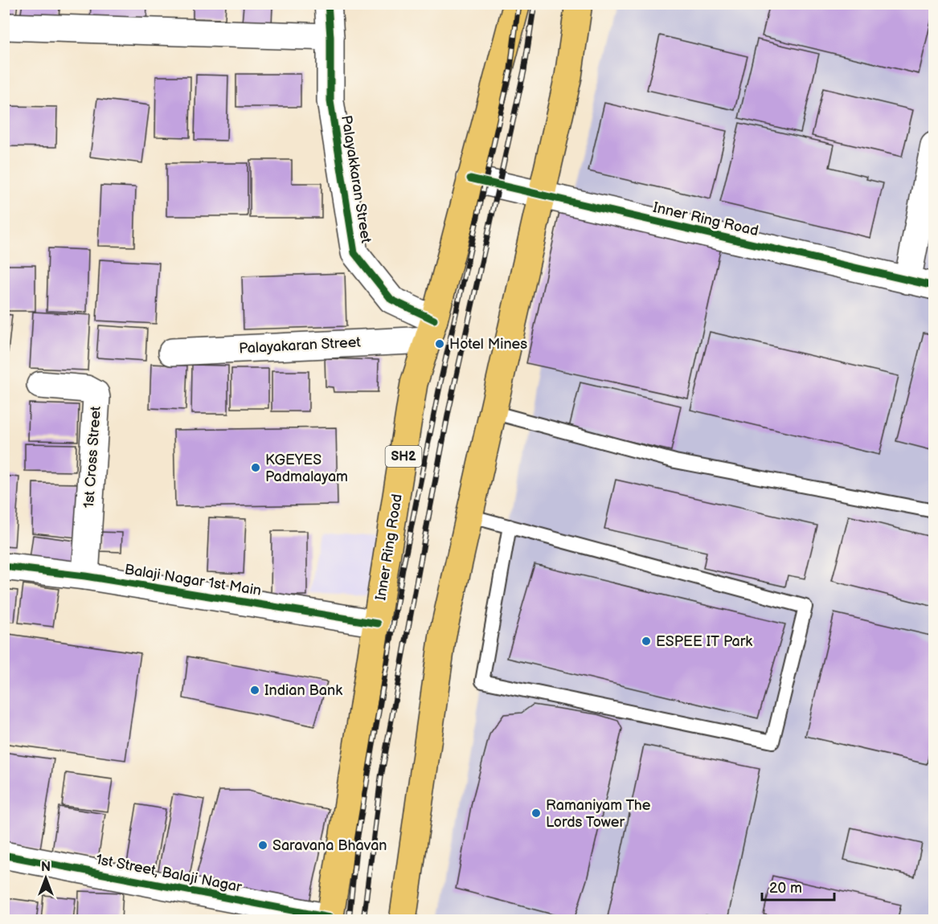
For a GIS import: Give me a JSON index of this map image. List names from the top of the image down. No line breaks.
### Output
{"streets":{"main road":["Inner Ring Road","SH2"],"street":["Palayakkaran Street","Palayakaran Street","1st Cross Street","Balaji Nagar 1st Main","1st Street, Balaji Nagar"]},"crossings":[["Palayakkaran Street","Inner Ring Road"],["Palayakkaran Street","Palayakaran Street"],["Inner Ring Road","Palayakaran Street"],["Inner Ring Road","Balaji Nagar 1st Main"],["Inner Ring Road","1st Street, Balaji Nagar"],["1st Cross Street","Balaji Nagar 1st Main"]],"places":["Hotel Mines","KGEYES Padmalayam","ESPEE IT Park","Indian Bank","Ramaniyam The Lords Tower","Saravana Bhavan"],"scale_bar":"20 m","north":"top"}
